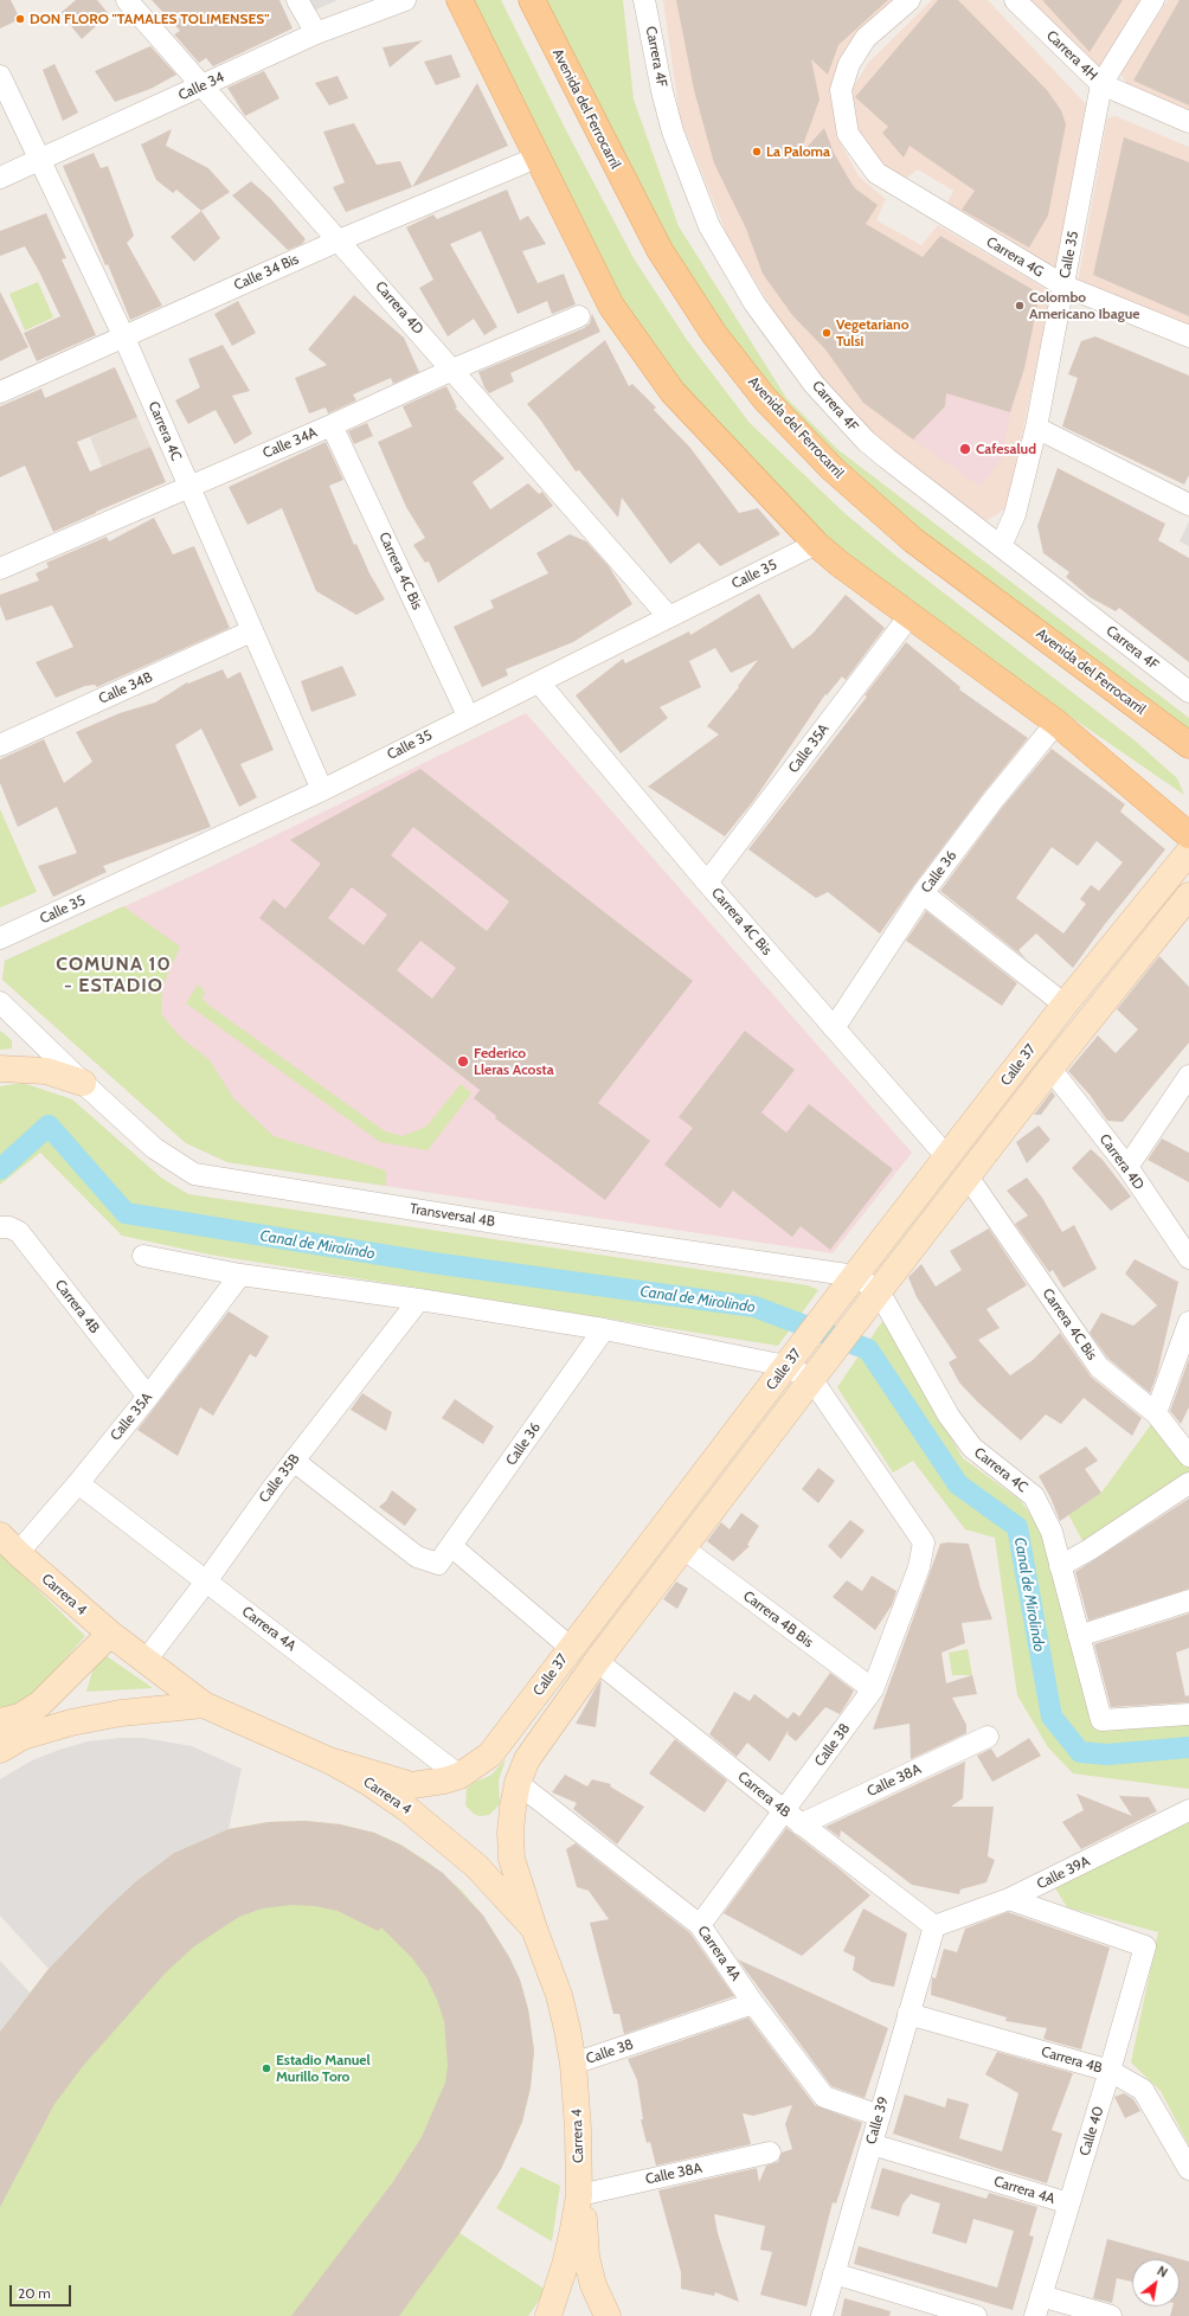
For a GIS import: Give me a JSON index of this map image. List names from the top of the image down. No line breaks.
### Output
{"streets":{"main road":["Avenida del Ferrocarril","Calle 37","Carrera 4"],"street":["Carrera 4H","Carrera 4F","Calle 34","Calle 35","Carrera 4G","Calle 34 Bis","Carrera 4D","Carrera 4C","Calle 34A","Carrera 4C Bis","Calle 34B","Calle 35A","Calle 36","Transversal 4B","Carrera 4B","Calle 35B","Carrera 4B Bis","Carrera 4A","Calle 38","Calle 38A","Calle 39A","Calle 39","Calle 40"]},"crossings":[["Carrera 4H","Calle 35"],["Carrera 4F","Calle 35"],["Calle 34","Carrera 4D"],["Calle 34","Carrera 4C"],["Calle 35","Carrera 4G"],["Calle 35","Carrera 4D"],["Calle 35","Carrera 4C"],["Calle 35","Carrera 4C Bis"],["Calle 34 Bis","Carrera 4D"],["Calle 34 Bis","Carrera 4C"],["Carrera 4D","Calle 34A"],["Carrera 4D","Calle 37"],["Carrera 4C","Calle 34A"],["Carrera 4C","Calle 34B"],["Carrera 4C","Calle 37"],["Carrera 4C","Transversal 4B"],["Calle 34A","Carrera 4C Bis"],["Carrera 4C Bis","Calle 35A"],["Carrera 4C Bis","Calle 36"],["Carrera 4C Bis","Calle 37"],["Calle 35A","Carrera 4B"],["Calle 35A","Carrera 4"],["Calle 35A","Carrera 4A"],["Calle 37","Transversal 4B"],["Calle 37","Carrera 4B"],["Calle 37","Carrera 4"],["Calle 37","Carrera 4B Bis"],["Calle 37","Carrera 4A"],["Calle 37","Calle 38"],["Carrera 4B","Calle 38"],["Carrera 4B","Calle 38A"],["Carrera 4B","Calle 39A"],["Carrera 4B","Calle 39"],["Carrera 4B","Calle 40"],["Calle 35B","Carrera 4"],["Calle 35B","Carrera 4A"],["Carrera 4","Calle 38"],["Carrera 4","Calle 38A"],["Carrera 4B Bis","Calle 38"],["Carrera 4A","Calle 38"],["Carrera 4A","Calle 39"],["Carrera 4A","Calle 40"],["Calle 38","Calle 38A"],["Calle 39A","Calle 39"],["Calle 39A","Calle 40"]],"districts":["COMUNA 10 - ESTADIO"],"water":["Canal de Mirolindo"],"places":["DON FLORO \"TAMALES TOLIMENSES\"","La Paloma","Colombo Americano Ibague","Vegetariano Tulsi","Cafesalud","Federico Lleras Acosta","Estadio Manuel Murillo Toro"],"scale_bar":"20 m","north":"top right"}
